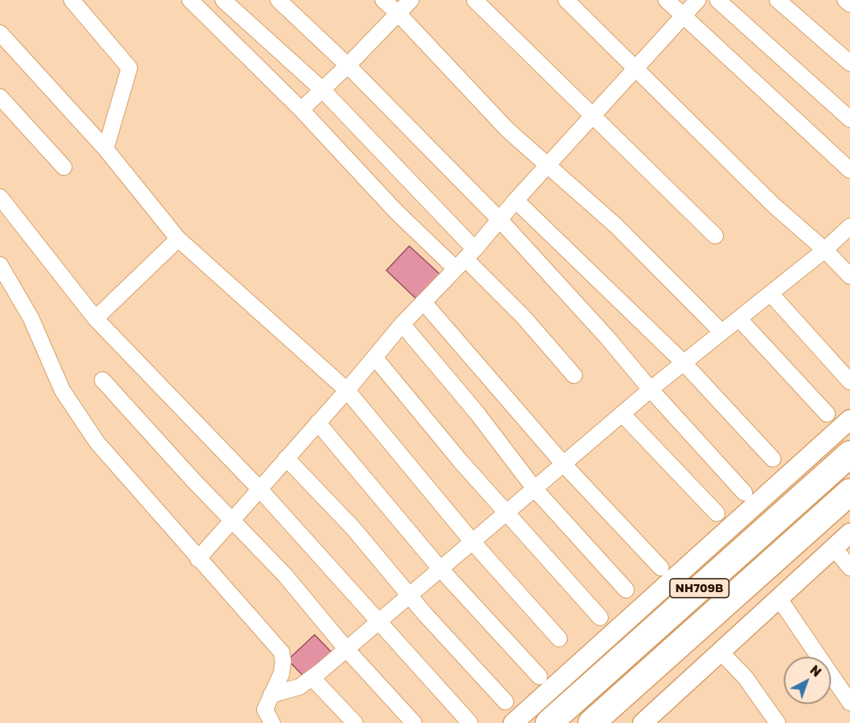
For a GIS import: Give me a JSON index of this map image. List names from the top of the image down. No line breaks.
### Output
{"streets":{"highway":["NH709B"]},"north":"top right"}
